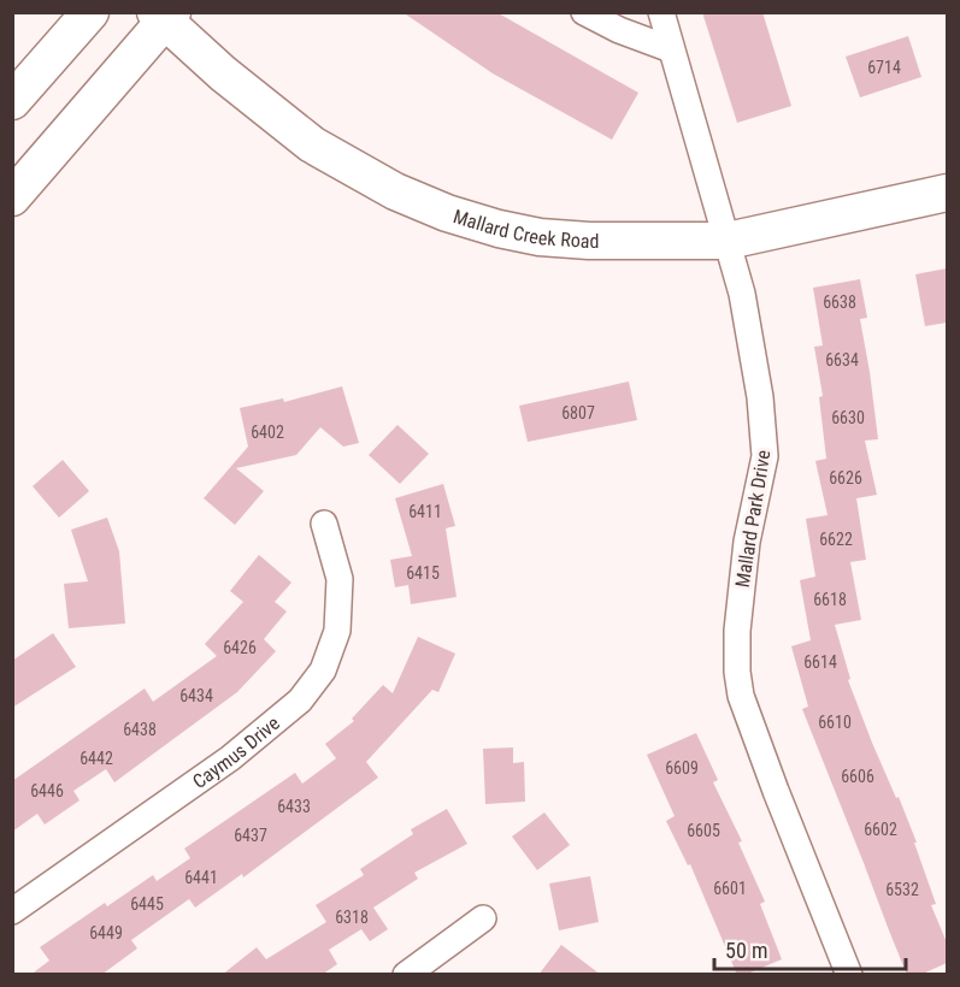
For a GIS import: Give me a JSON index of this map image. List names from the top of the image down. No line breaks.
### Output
{"streets":{"main road":["Mallard Creek Road"],"street":["Mallard Park Drive","Caymus Drive"]},"crossings":[["Mallard Creek Road","Mallard Park Drive"]],"house_numbers":["6714","6638","6634","6807","6630","6402","6626","6411","6622","6415","6618","6426","6614","6434","6610","6438","6442","6609","6606","6446","6433","6602","6605","6437","6441","6601","6532","6445","6318","6449"],"scale_bar":"50 m"}
